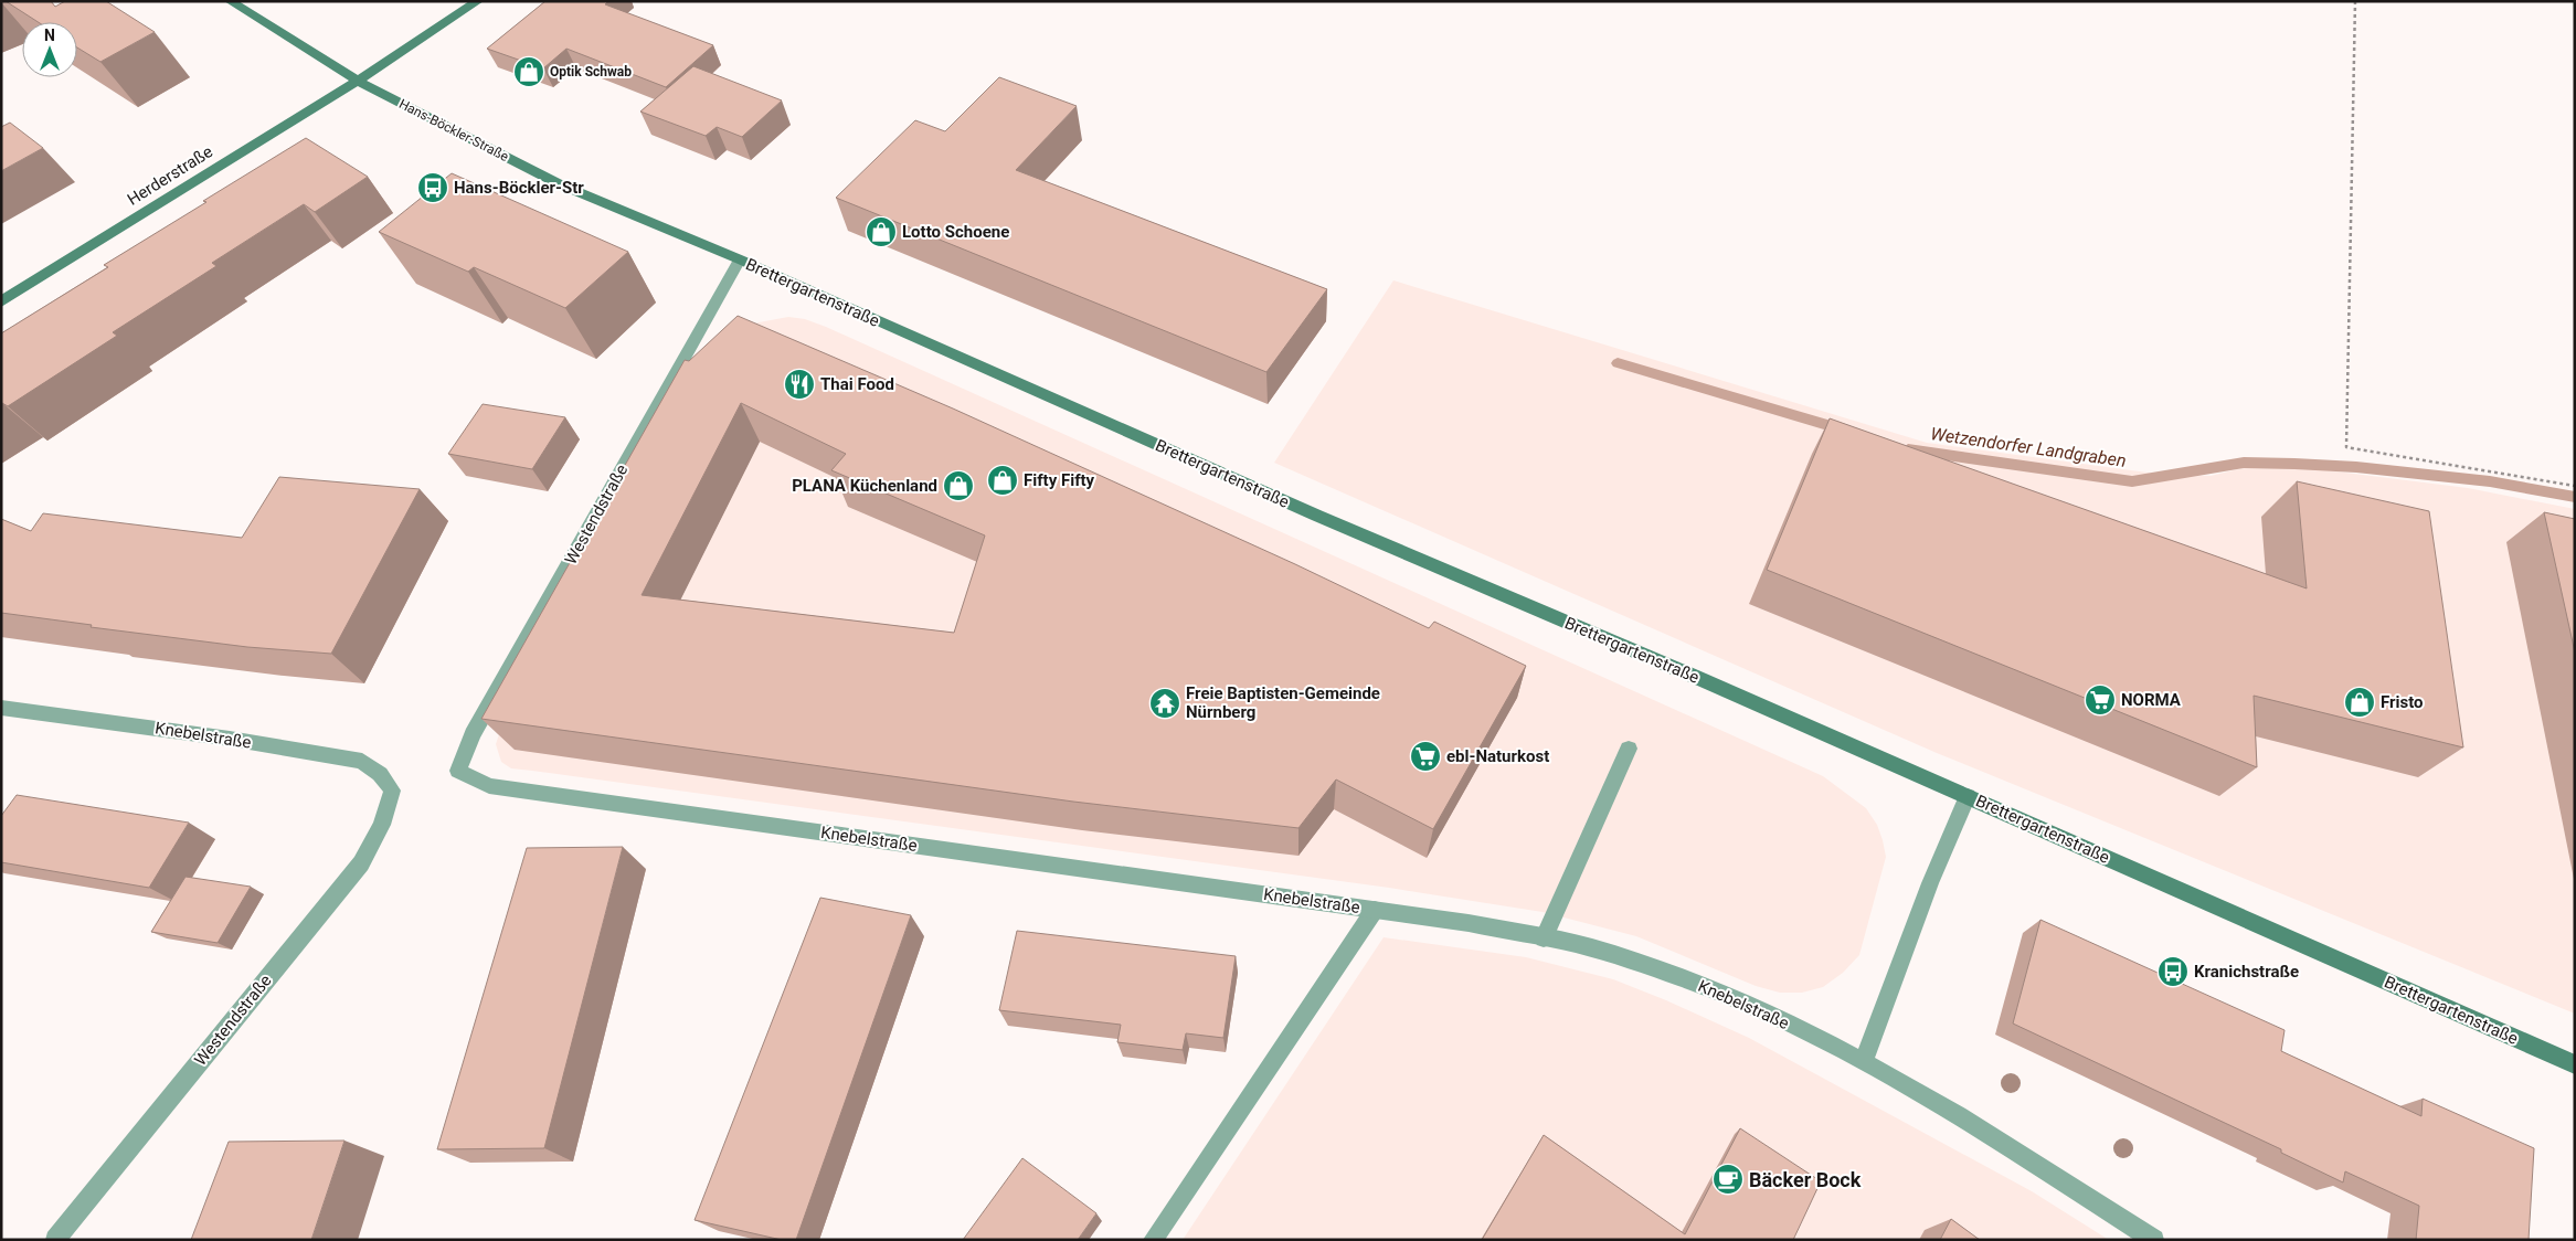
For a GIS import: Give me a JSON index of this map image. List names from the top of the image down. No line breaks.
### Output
{"streets":{"main road":["Hans-Böckler-Straße","Herderstraße","Brettergartenstraße"],"street":["Westendstraße","Knebelstraße"]},"crossings":[["Hans-Böckler-Straße","Herderstraße"],["Hans-Böckler-Straße","Brettergartenstraße"],["Brettergartenstraße","Westendstraße"],["Westendstraße","Knebelstraße"]],"water":["Wetzendorfer Landgraben"],"places":{"shop":["Optik Schwab","Lotto Schoene","Fifty Fifty","PLANA Küchenland","Fristo"],"bus stop":["Hans-Böckler-Str","Kranichstraße"],"restaurant":["Thai Food"],"supermarket":["NORMA","ebl-Naturkost"],"temple":["Freie Baptisten-Gemeinde Nürnberg"],"cafe":["Bäcker Bock"]},"north":"top"}
